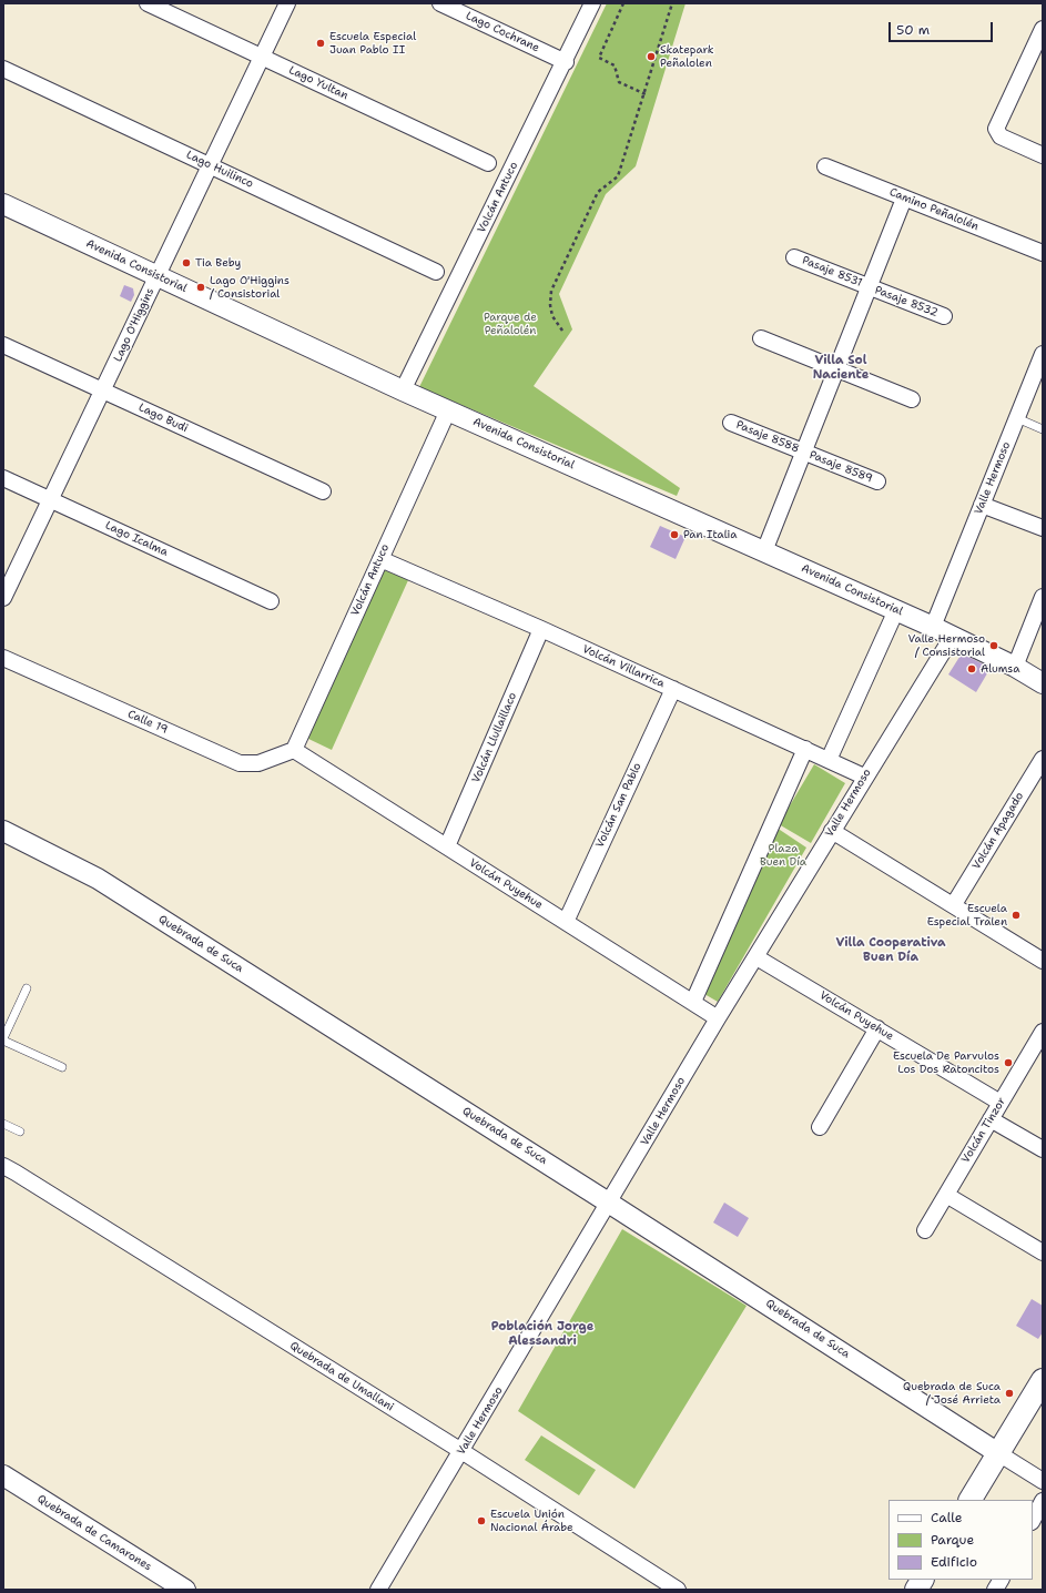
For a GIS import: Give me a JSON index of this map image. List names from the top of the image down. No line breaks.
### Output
{"streets":{"street":["Lago Cochrane","Lago Yultan","Lago Huilinco","Volcán Antuco","Camino Peñalolén","Avenida Consistorial","Pasaje 8531","Pasaje 8532","Lago O'Higgins","Lago Budi","Pasaje 8588","Pasaje 8589","Valle Hermoso","Lago Icalma","Volcán Villarrica","Calle 19","Volcán Llullaillaco","Volcán San Pablo","Volcán Apagado","Volcán Puyehue","Quebrada de Suca","Volcán Tinzor","Quebrada de Umallani","Quebrada de Camarones"]},"crossings":[["Lago Cochrane","Volcán Antuco"],["Lago Yultan","Lago O'Higgins"],["Lago Huilinco","Lago O'Higgins"],["Volcán Antuco","Avenida Consistorial"],["Volcán Antuco","Volcán Villarrica"],["Volcán Antuco","Calle 19"],["Volcán Antuco","Volcán Puyehue"],["Avenida Consistorial","Lago O'Higgins"],["Avenida Consistorial","Valle Hermoso"],["Pasaje 8531","Pasaje 8532"],["Lago O'Higgins","Lago Budi"],["Lago O'Higgins","Lago Icalma"],["Pasaje 8588","Pasaje 8589"],["Valle Hermoso","Volcán Villarrica"],["Valle Hermoso","Volcán Puyehue"],["Valle Hermoso","Quebrada de Suca"],["Valle Hermoso","Quebrada de Umallani"],["Volcán Villarrica","Volcán Llullaillaco"],["Volcán Villarrica","Volcán San Pablo"],["Calle 19","Volcán Puyehue"],["Volcán Llullaillaco","Volcán Puyehue"],["Volcán San Pablo","Volcán Puyehue"],["Volcán Puyehue","Volcán Tinzor"]],"districts":["Villa Sol Naciente","Villa Cooperativa Buen Día","Población Jorge Alessandri"],"parks":["Parque de Peñalolén","Plaza Buen Día"],"places":["Escuela Especial Juan Pablo II","Skatepark Peñalolen","Tia Beby","Lago O'Higgins / Consistorial","Pan Italia","Valle Hermoso / Consistorial","Alumsa","Escuela Especial Tralen","Escuela De Parvulos Los Dos Ratoncitos","Quebrada de Suca / José Arrieta","Escuela Unión Nacional Árabe"],"legend":["Calle","Parque","Edificio"],"scale_bar":"50 m"}
